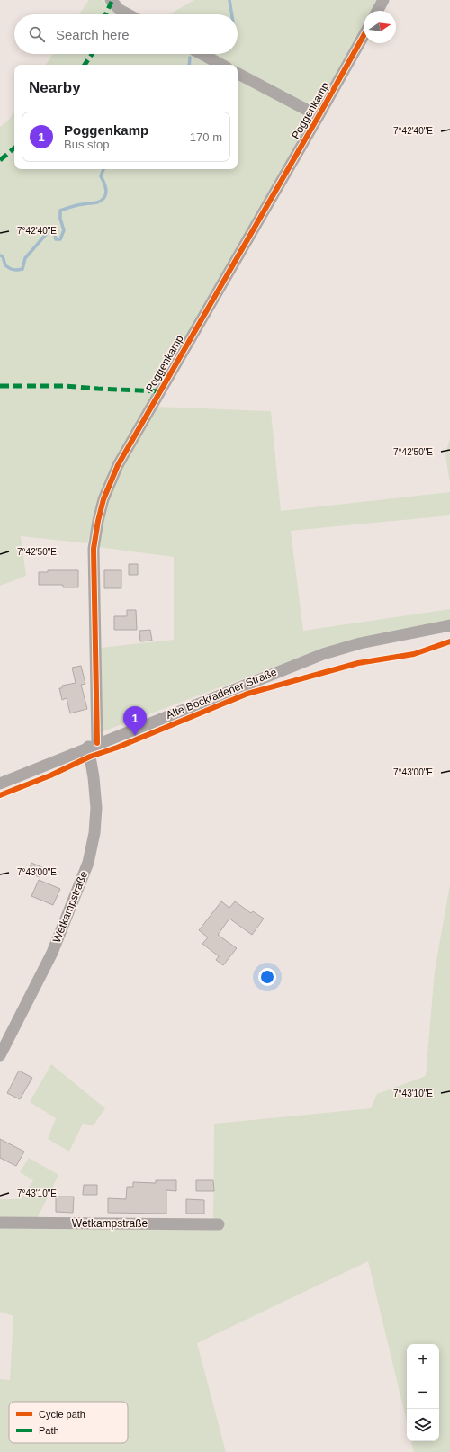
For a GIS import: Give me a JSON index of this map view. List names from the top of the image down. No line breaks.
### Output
{"streets":{"street":["Poggenkamp","Alte Bockradener Straße","Wetkampstraße"]},"crossings":[["Poggenkamp","Alte Bockradener Straße"],["Poggenkamp","Wetkampstraße"],["Alte Bockradener Straße","Wetkampstraße"]],"legend":["Cycle path","Path"],"north":"right","page":{"search":"Search here","heading":"Nearby","list":[{"mark":"1","name":"Poggenkamp","note":"Bus stop","value":"170 m"}],"pins":"1","map_buttons":["+","−"]},"coordinates":["7°42'40\"E","7°42'50\"E","7°43'00\"E","7°43'10\"E"]}
